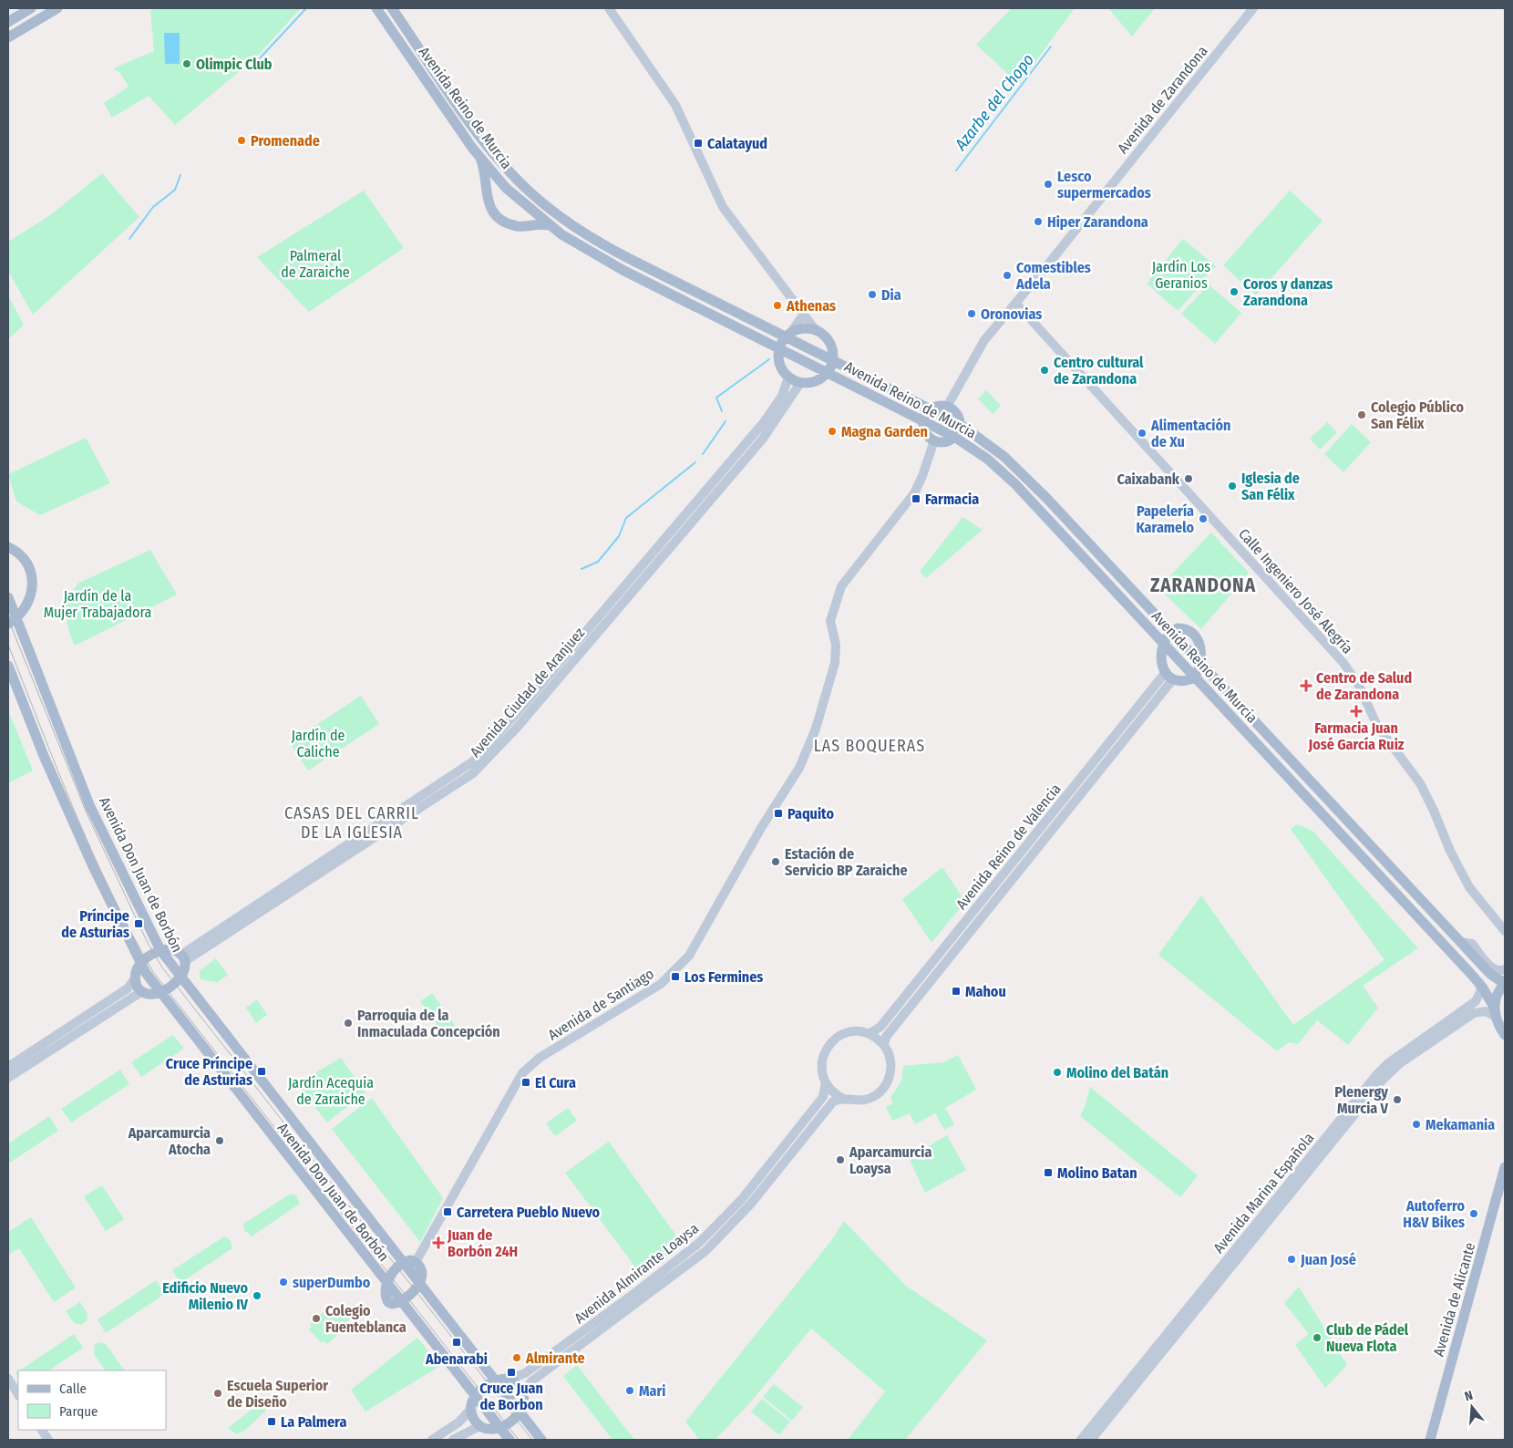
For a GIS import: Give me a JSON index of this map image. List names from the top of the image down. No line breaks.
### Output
{"streets":{"main road":["Avenida de Zarandona","Avenida Reino de Murcia","Calle Ingeniero José Alegría","Avenida Ciudad de Aranjuez","Avenida Reino de Valencia","Avenida Don Juan de Borbón","Avenida de Santiago","Avenida Marina Española","Avenida Almirante Loaysa","Avenida de Alicante"]},"crossings":[["Avenida de Zarandona","Calle Ingeniero José Alegría"],["Avenida Reino de Murcia","Avenida Marina Española"],["Avenida Reino de Valencia","Avenida Almirante Loaysa"],["Avenida Don Juan de Borbón","Avenida de Santiago"]],"districts":["ZARANDONA","LAS BOQUERAS","CASAS DEL CARRIL DE LA IGLESIA"],"water":["Azarbe del Chopo"],"parks":["Palmeral de Zaraiche","Jardín Los Geranios","Jardín de la Mujer Trabajadora","Jardín de Caliche","Jardín Acequia de Zaraiche"],"places":{"other":["Olimpic Club","Promenade","Lesco supermercados","Hiper Zarandona","Comestibles Adela","Coros y danzas Zarandona","Dia","Athenas","Oronovias","Centro cultural de Zarandona","Colegio Público San Félix","Magna Garden","Alimentación de Xu","Caixabank","Iglesia de San Félix","Papelería Karamelo","Estación de Servicio BP Zaraiche","Parroquia de la Inmaculada Concepción","Molino del Batán","Plenergy Murcia V","Mekamania","Aparcamurcia Atocha","Aparcamurcia Loaysa","Autoferro H&V Bikes","Juan José","superDumbo","Edificio Nuevo Milenio IV","Colegio Fuenteblanca","Club de Pádel Nueva Flota","Almirante","Mari","Escuela Superior de Diseño"],"transit":["Calatayud","Farmacia","Paquito","Príncipe de Asturias","Los Fermines","Mahou","Cruce Príncipe de Asturias","El Cura","Molino Batan","Carretera Pueblo Nuevo","Abenarabi","Cruce Juan de Borbon","La Palmera"],"health":["Centro de Salud de Zarandona","Farmacia Juan José García Ruiz","Juan de Borbón 24H"]},"legend":["Calle","Parque"],"north":"top"}
